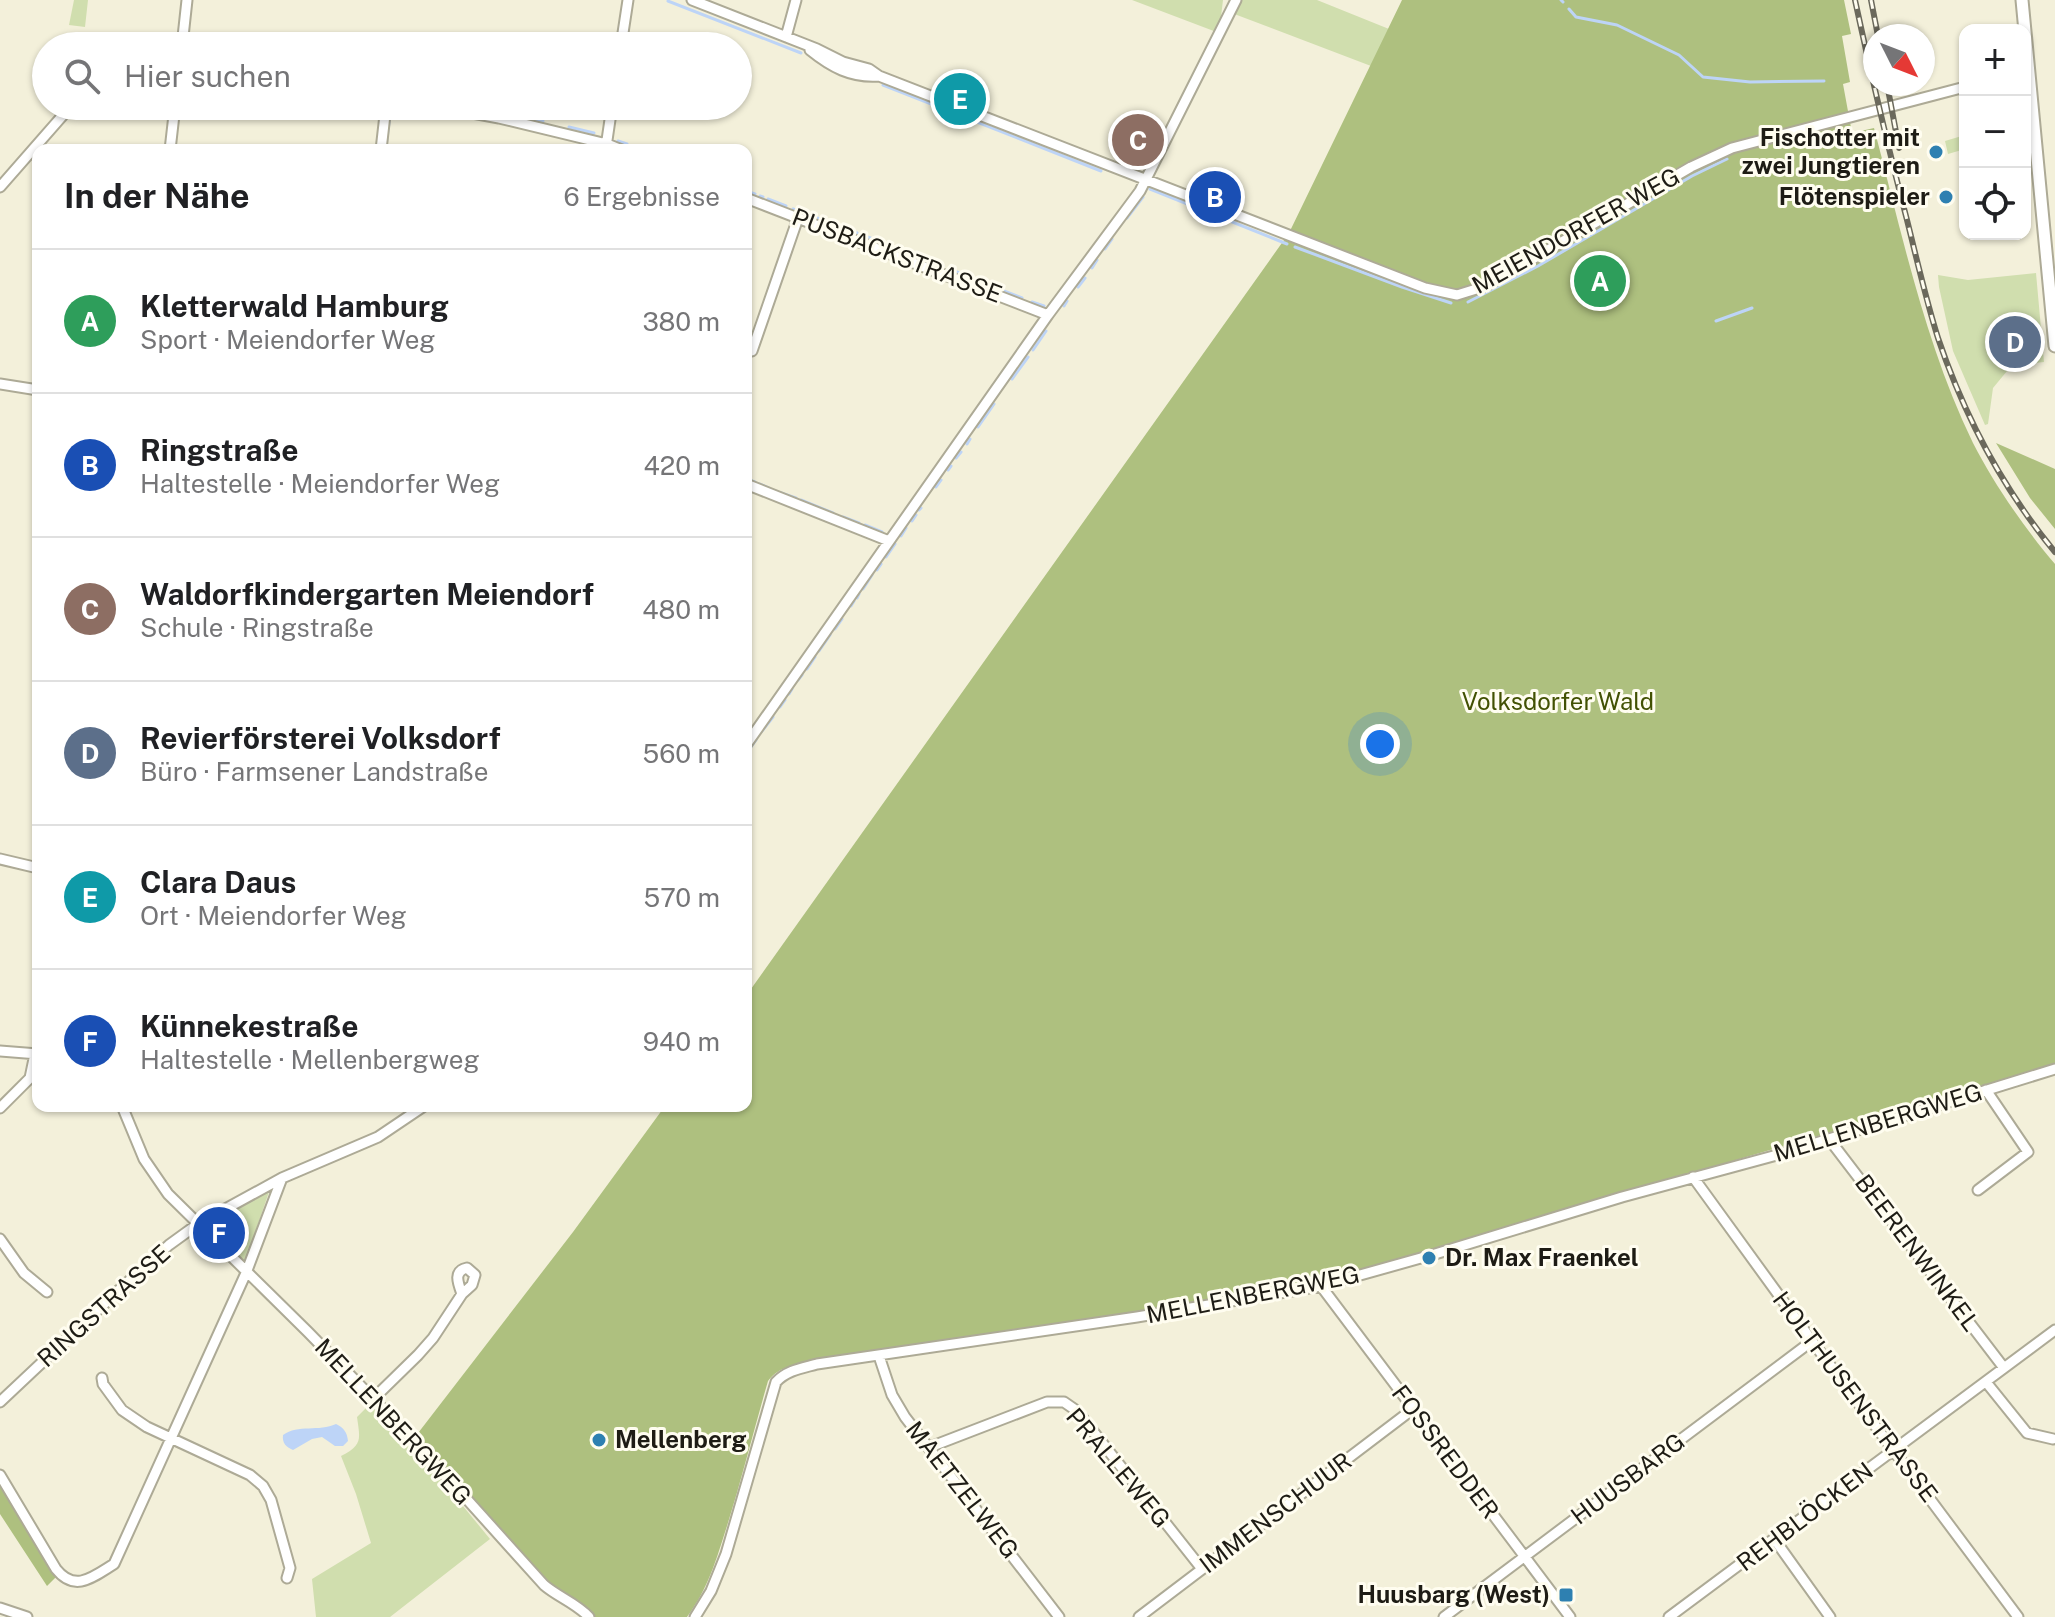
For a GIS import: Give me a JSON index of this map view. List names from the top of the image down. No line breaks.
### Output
{"streets":{"street":["MEIENDORFER WEG","PUSBACKSTRASSE","MELLENBERGWEG","BEERENWINKEL","RINGSTRASSE","HOLTHUSENSTRASSE","FOSSREDDER","PRALLEWEG","HUUSBARG","MAETZELWEG","IMMENSCHUUR","REHBLÖCKEN"]},"crossings":[["MELLENBERGWEG","BEERENWINKEL"],["MELLENBERGWEG","RINGSTRASSE"],["MELLENBERGWEG","HOLTHUSENSTRASSE"],["MELLENBERGWEG","FOSSREDDER"],["MELLENBERGWEG","MAETZELWEG"],["BEERENWINKEL","REHBLÖCKEN"],["HOLTHUSENSTRASSE","HUUSBARG"],["HOLTHUSENSTRASSE","REHBLÖCKEN"],["FOSSREDDER","HUUSBARG"],["FOSSREDDER","IMMENSCHUUR"],["PRALLEWEG","MAETZELWEG"],["PRALLEWEG","IMMENSCHUUR"]],"parks":["Volksdorfer Wald"],"places":{"other":["Fischotter mit zwei Jungtieren","Flötenspieler","Dr. Max Fraenkel","Mellenberg"],"transit":["Huusbarg (West)"]},"north":"bottom right","page":{"map_buttons":["+","−"],"search":"Hier suchen","pins":["E","C","B","A","D","F"],"heading":["In der Nähe","6 Ergebnisse"],"list":[{"mark":"A","name":"Kletterwald Hamburg","note":"Sport · Meiendorfer Weg","value":"380 m"},{"mark":"B","name":"Ringstraße","note":"Haltestelle · Meiendorfer Weg","value":"420 m"},{"mark":"C","name":"Waldorfkindergarten Meiendorf","note":"Schule · Ringstraße","value":"480 m"},{"mark":"D","name":"Revierförsterei Volksdorf","note":"Büro · Farmsener Landstraße","value":"560 m"},{"mark":"E","name":"Clara Daus","note":"Ort · Meiendorfer Weg","value":"570 m"},{"mark":"F","name":"Künnekestraße","note":"Haltestelle · Mellenbergweg","value":"940 m"}]}}
